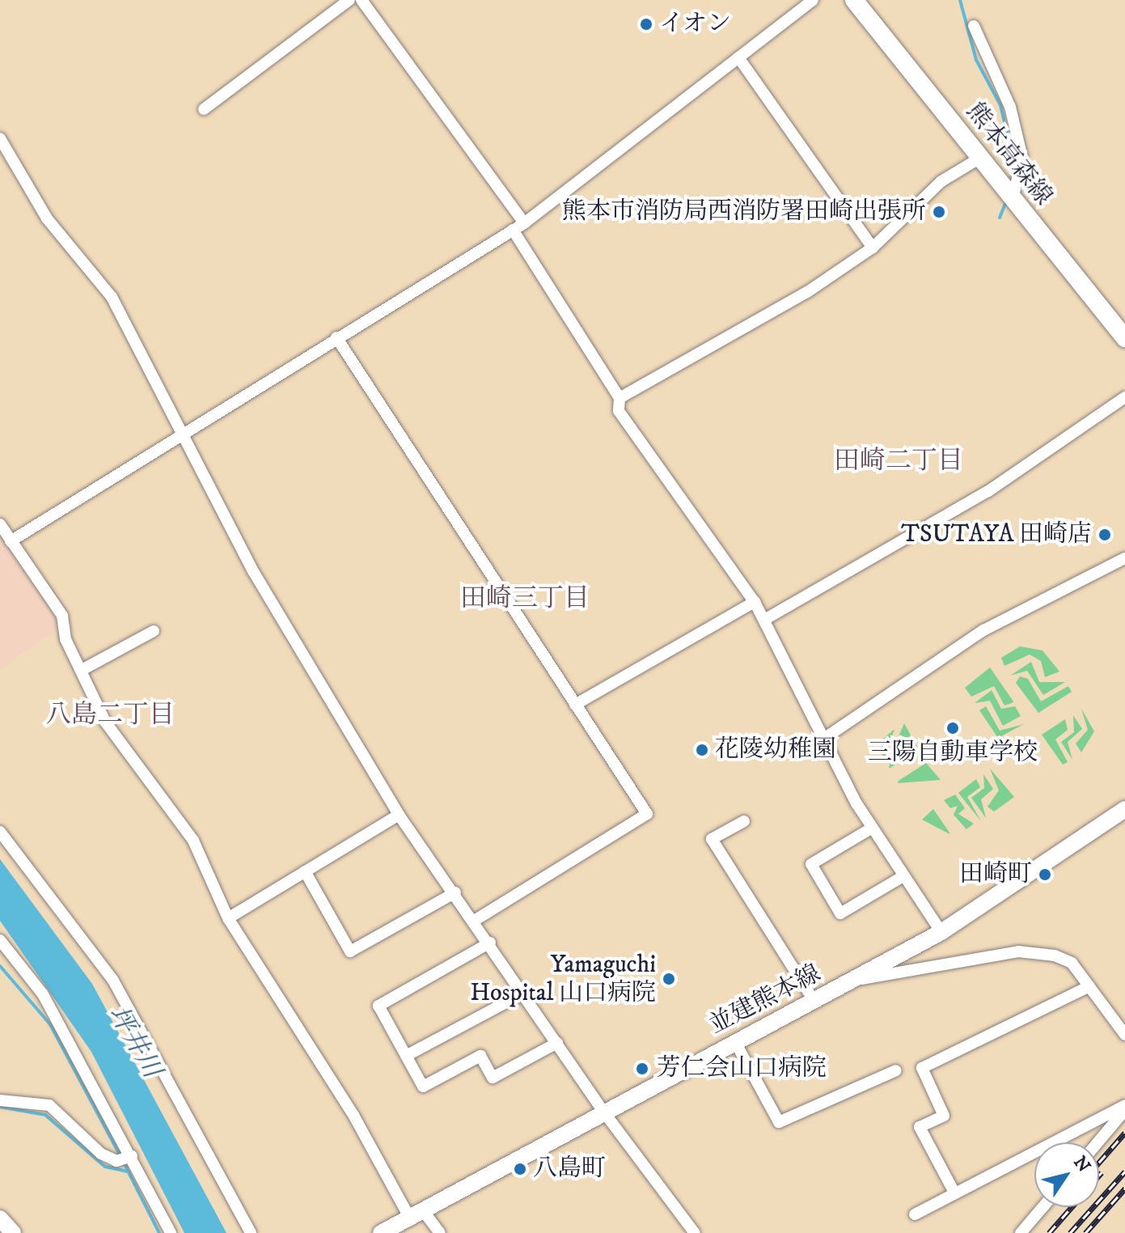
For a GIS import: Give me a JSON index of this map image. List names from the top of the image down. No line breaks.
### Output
{"streets":{"main road":["熊本高森線","並建熊本線"]},"districts":["田崎二丁目","田崎三丁目","八島二丁目"],"water":["坪井川"],"places":["イオン","熊本市消防局西消防署田崎出張所","TSUTAYA 田崎店","三陽自動車学校","花陵幼稚園","田崎町","Yamaguchi Hospital 山口病院","芳仁会山口病院","八島町"],"north":"top right"}
